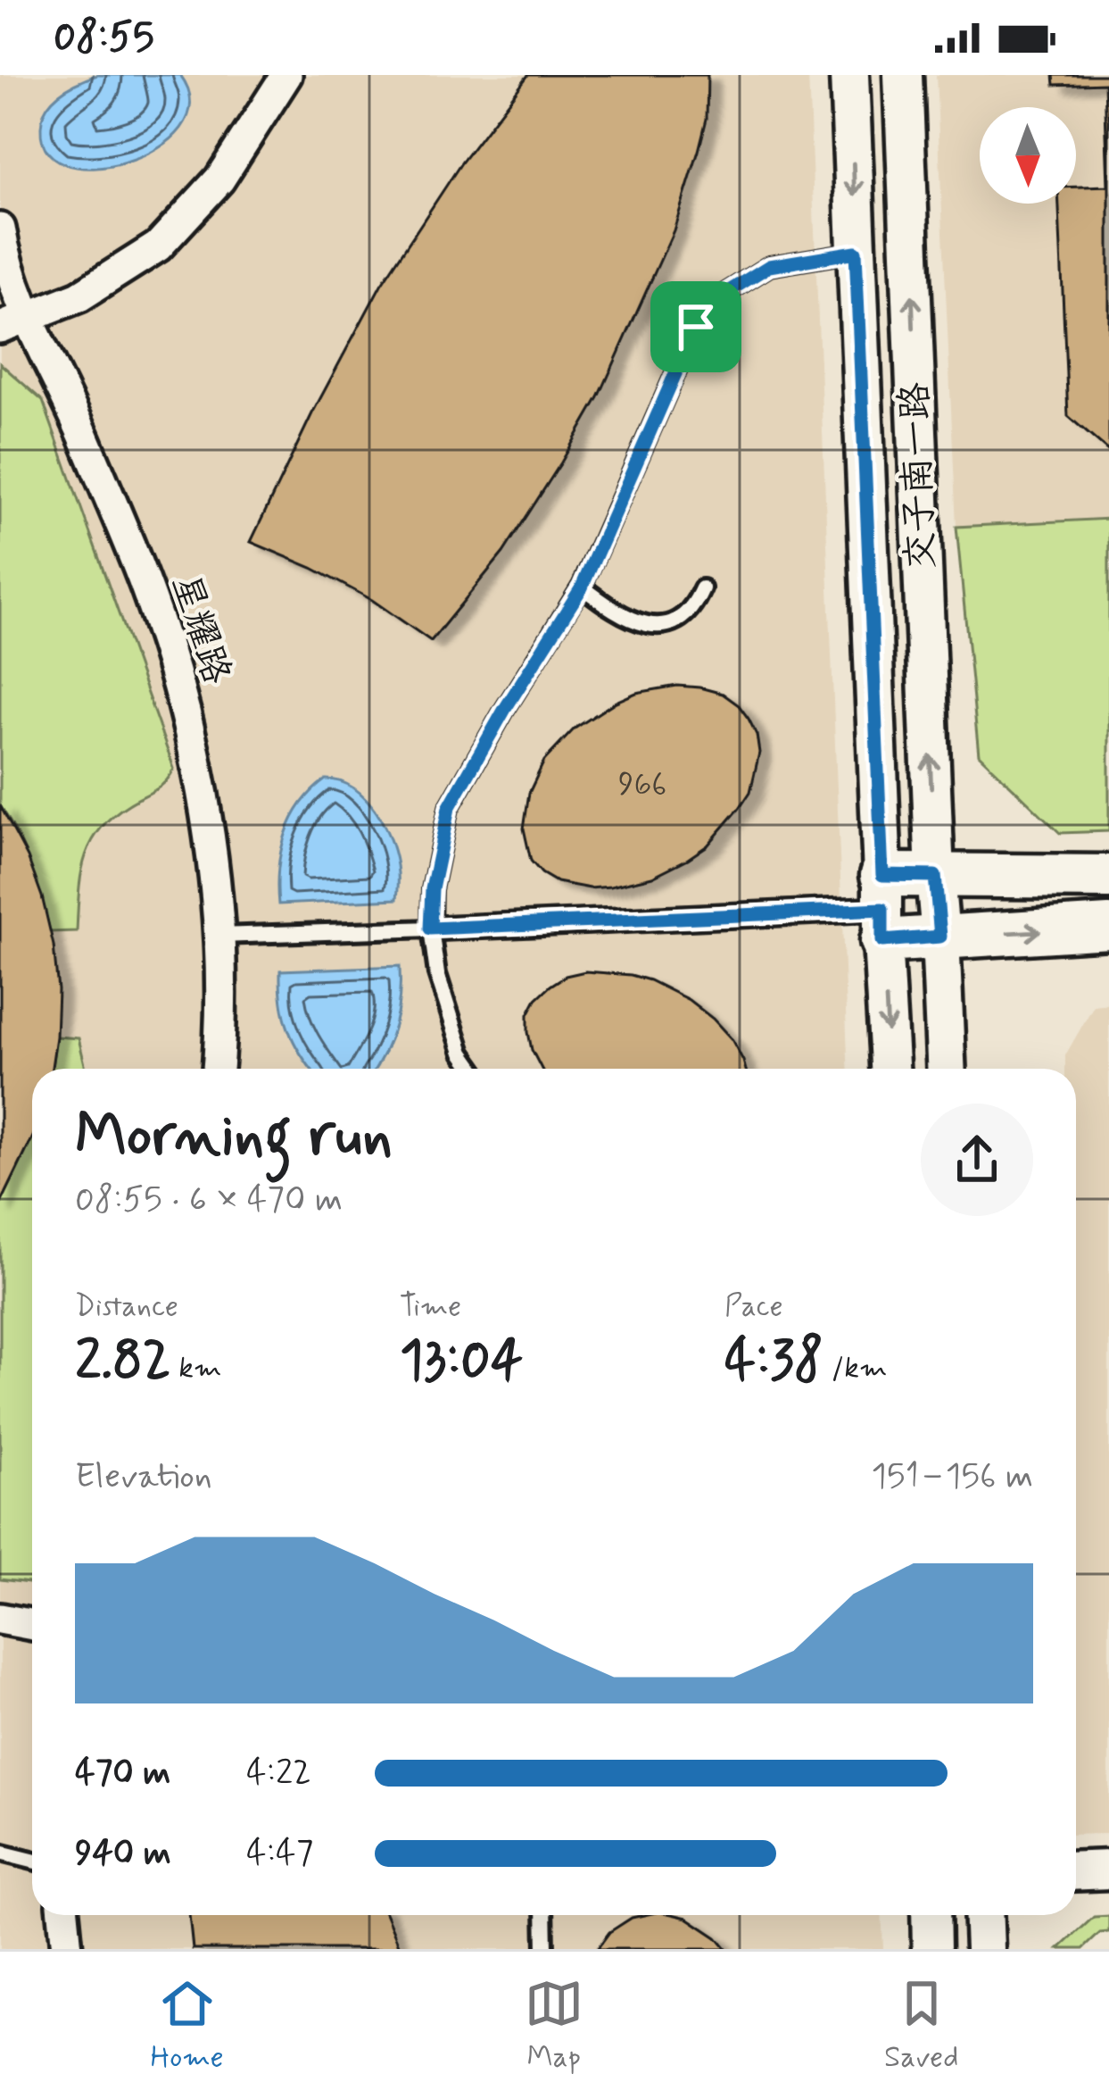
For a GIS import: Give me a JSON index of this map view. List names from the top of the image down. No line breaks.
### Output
{"streets":{"street":["交子南一路","星耀路"]},"house_numbers":["966"],"north":"bottom","page":{"status":"08:55","heading":["Morning run","08:55 · 6 × 470 m"],"stats":[["Distance","2.82 km"],["Time","13:04"],["Pace","4:38 /km"]],"chart":["Elevation","151–156 m"],"list":[{"name":"470 m","note":"4:22"},{"name":"940 m","note":"4:47"}],"tabs":["Home","Map","Saved"]}}
